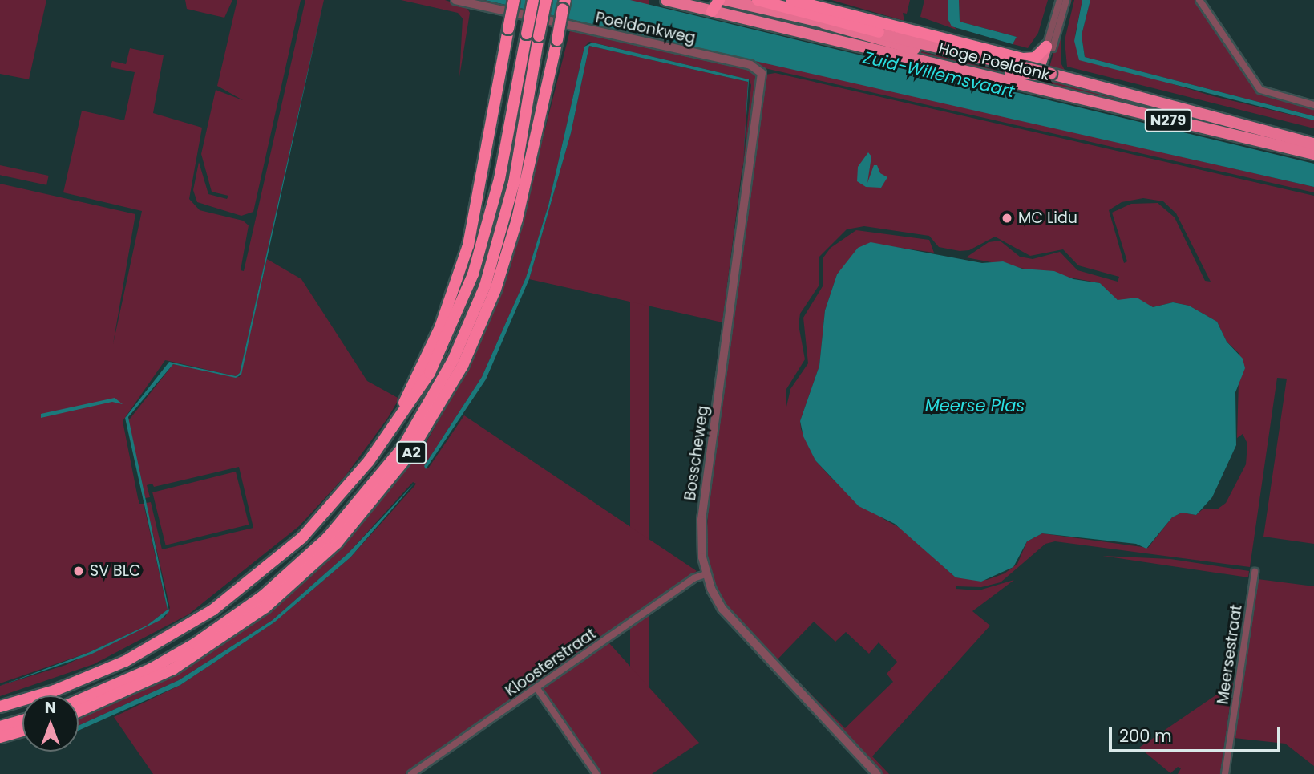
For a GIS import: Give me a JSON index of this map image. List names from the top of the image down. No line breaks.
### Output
{"streets":{"highway":["Hoge Poeldonk","N279","A2"],"street":["Poeldonkweg","Bosscheweg","Meersestraat","Kloosterstraat"]},"crossings":[["Poeldonkweg","Bosscheweg"],["Hoge Poeldonk","N279"],["Bosscheweg","Kloosterstraat"]],"water":["Zuid-Willemsvaart","Meerse Plas"],"places":["MC Lidu","SV BLC"],"scale_bar":"200 m","north":"top"}
